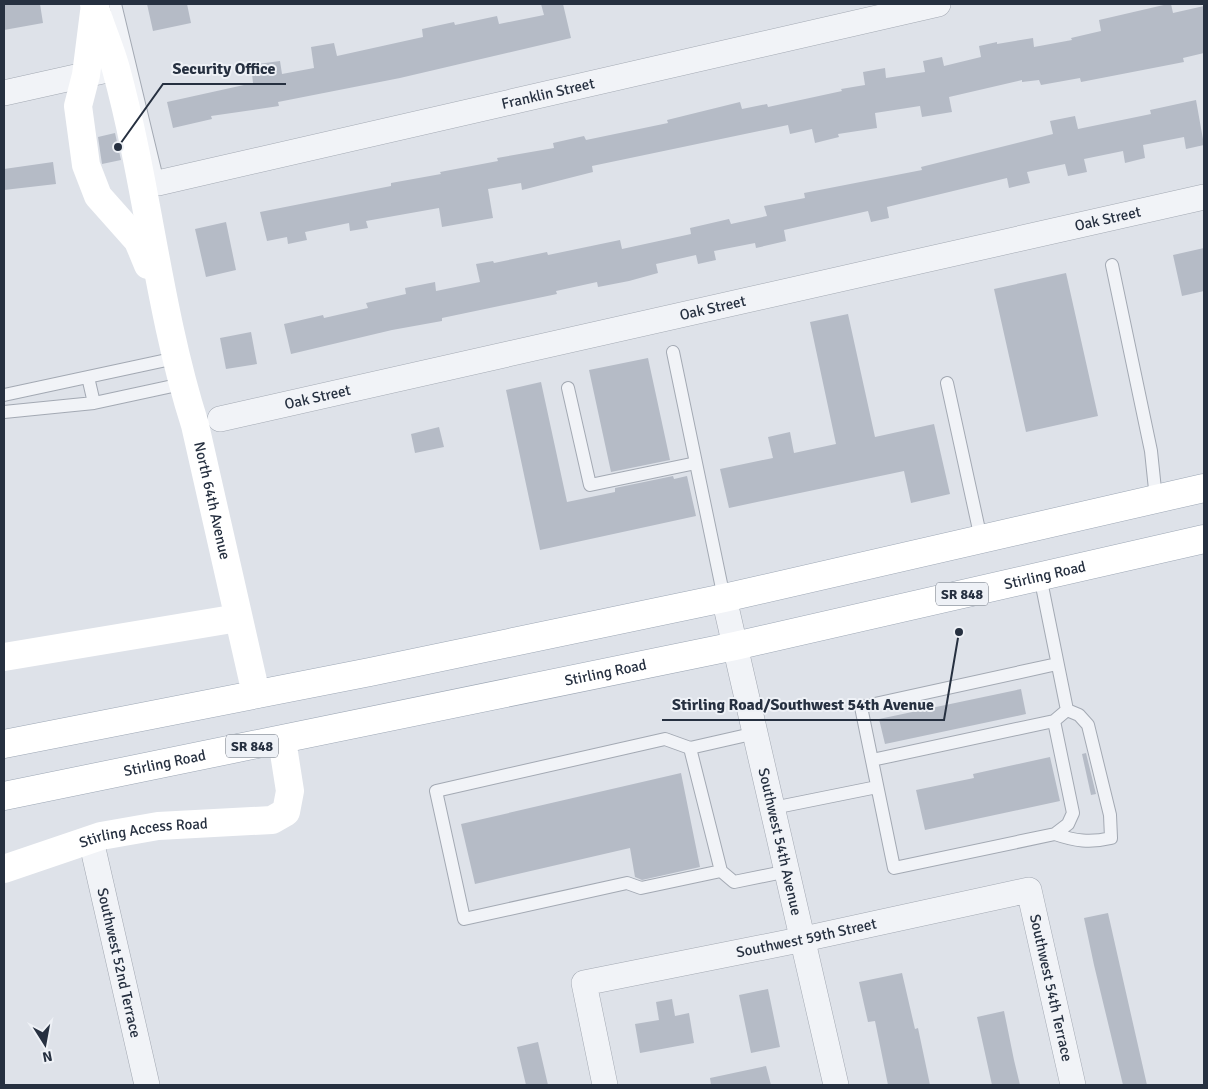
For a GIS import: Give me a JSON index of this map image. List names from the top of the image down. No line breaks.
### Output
{"streets":{"main road":["North 64th Avenue","Stirling Road","SR 848","Stirling Access Road"],"street":["Franklin Street","Oak Street","Southwest 54th Avenue","Southwest 59th Street","Southwest 52nd Terrace","Southwest 54th Terrace"]},"crossings":[["Stirling Road","Stirling Access Road"],["Stirling Road","Southwest 54th Avenue"],["Stirling Access Road","Southwest 52nd Terrace"],["Southwest 54th Avenue","Southwest 59th Street"],["Southwest 59th Street","Southwest 54th Terrace"]],"places":["Security Office","Stirling Road/Southwest 54th Avenue"],"north":"bottom"}
